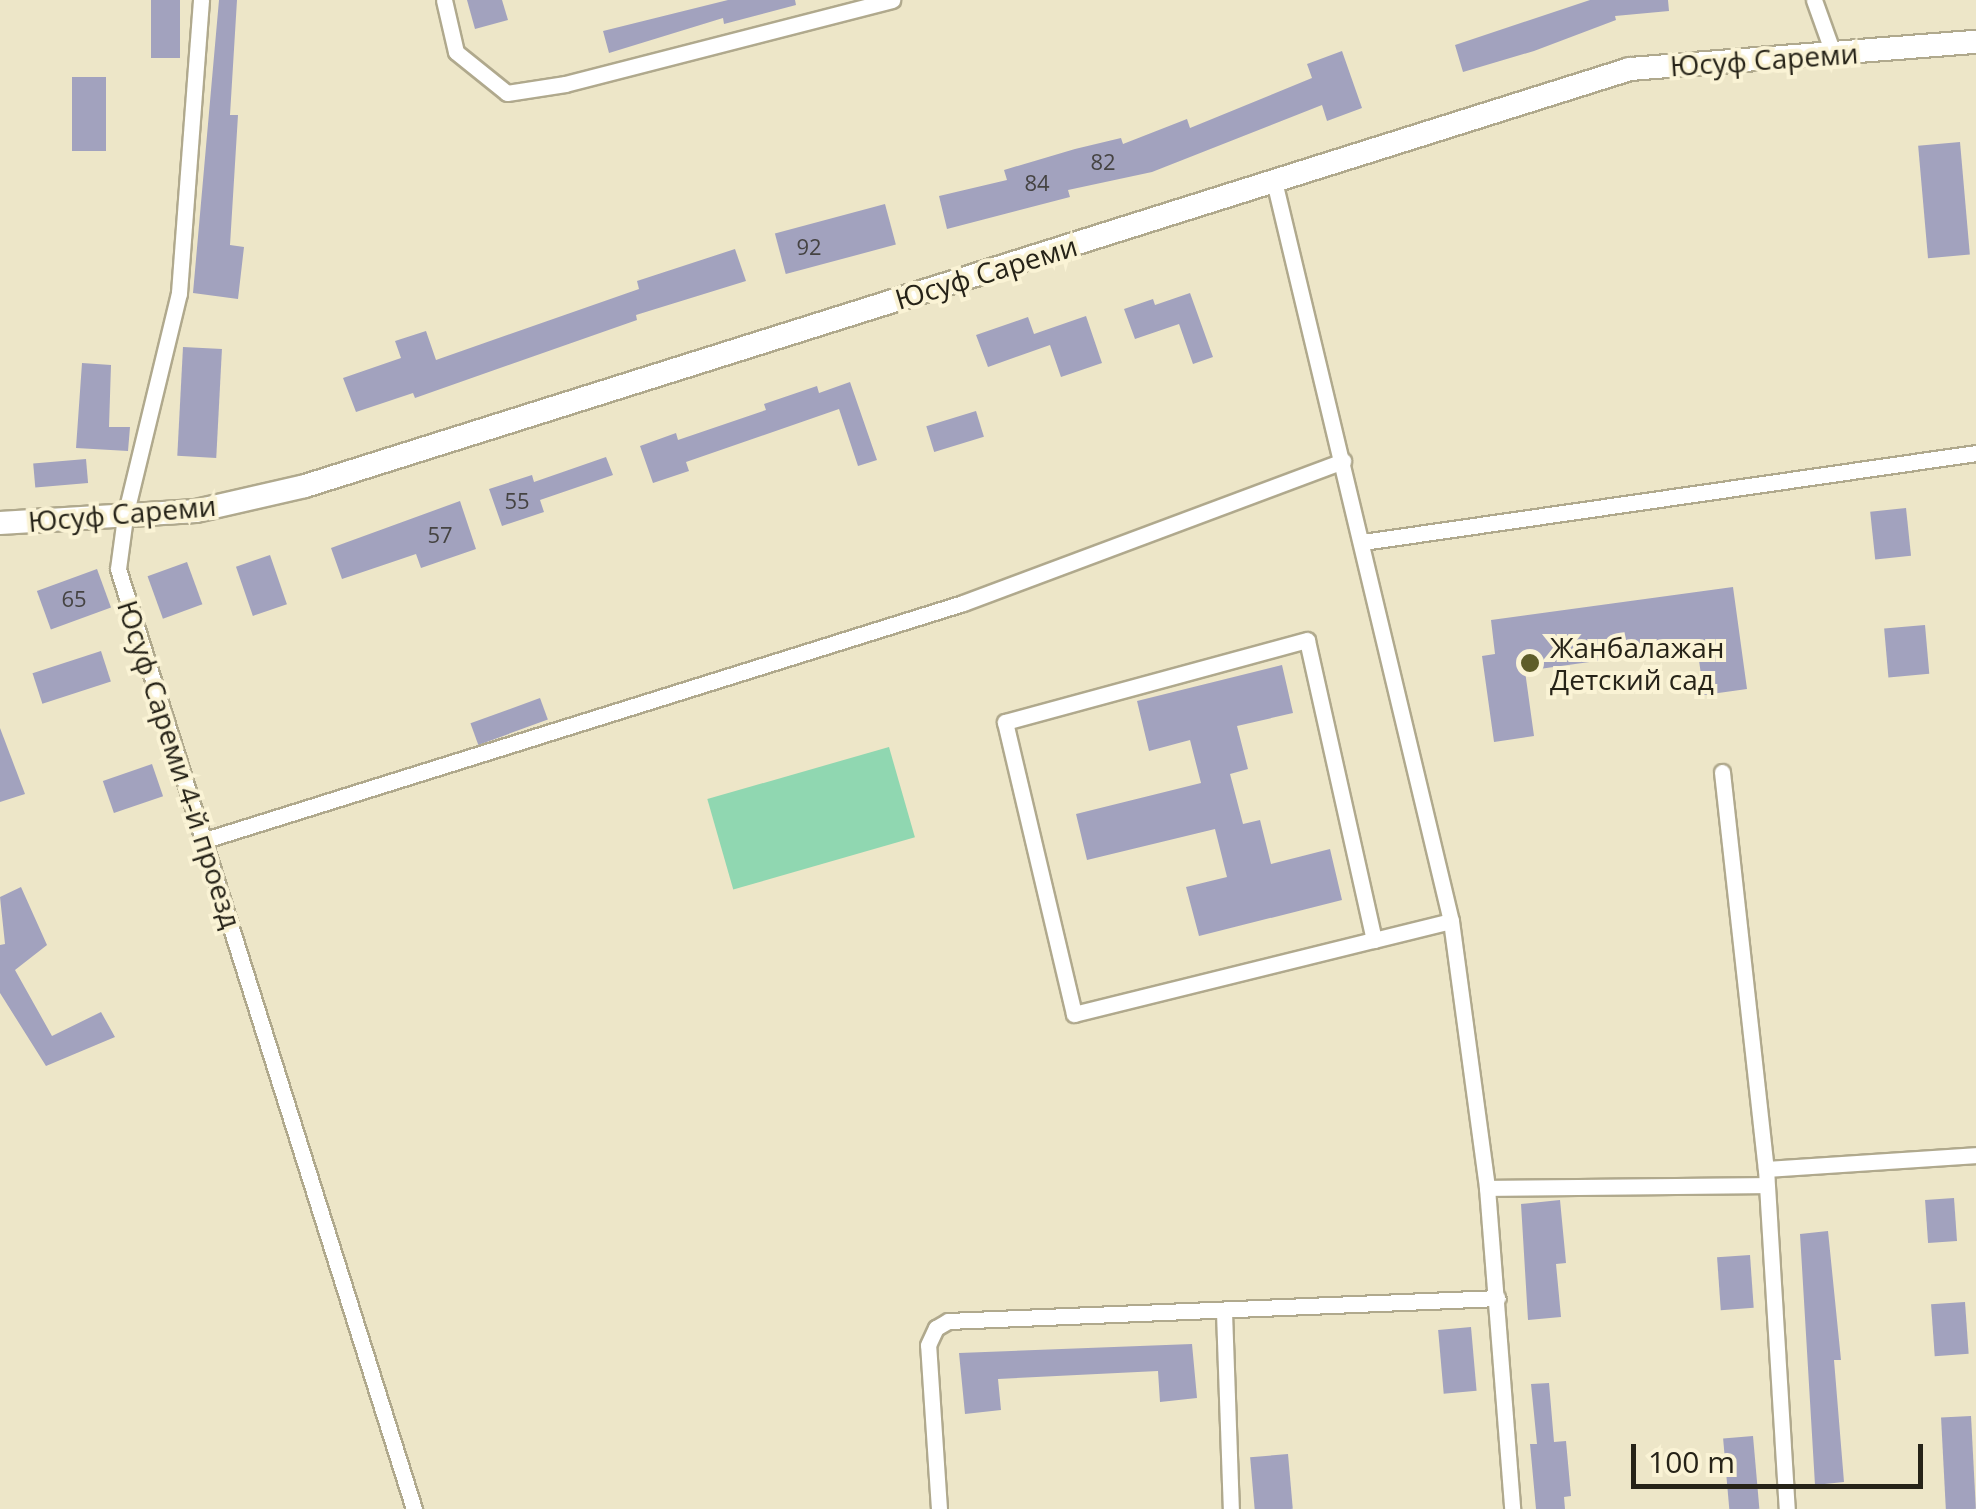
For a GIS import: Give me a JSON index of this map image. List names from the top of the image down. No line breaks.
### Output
{"streets":{"main road":["Юсуф Сареми"],"street":["Юсуф Сареми 4-й проезд"]},"crossings":[["Юсуф Сареми","Юсуф Сареми 4-й проезд"]],"places":["Жанбалажан Детский сад"],"house_numbers":["82","84","92","55","57","65"],"scale_bar":"100 m"}
